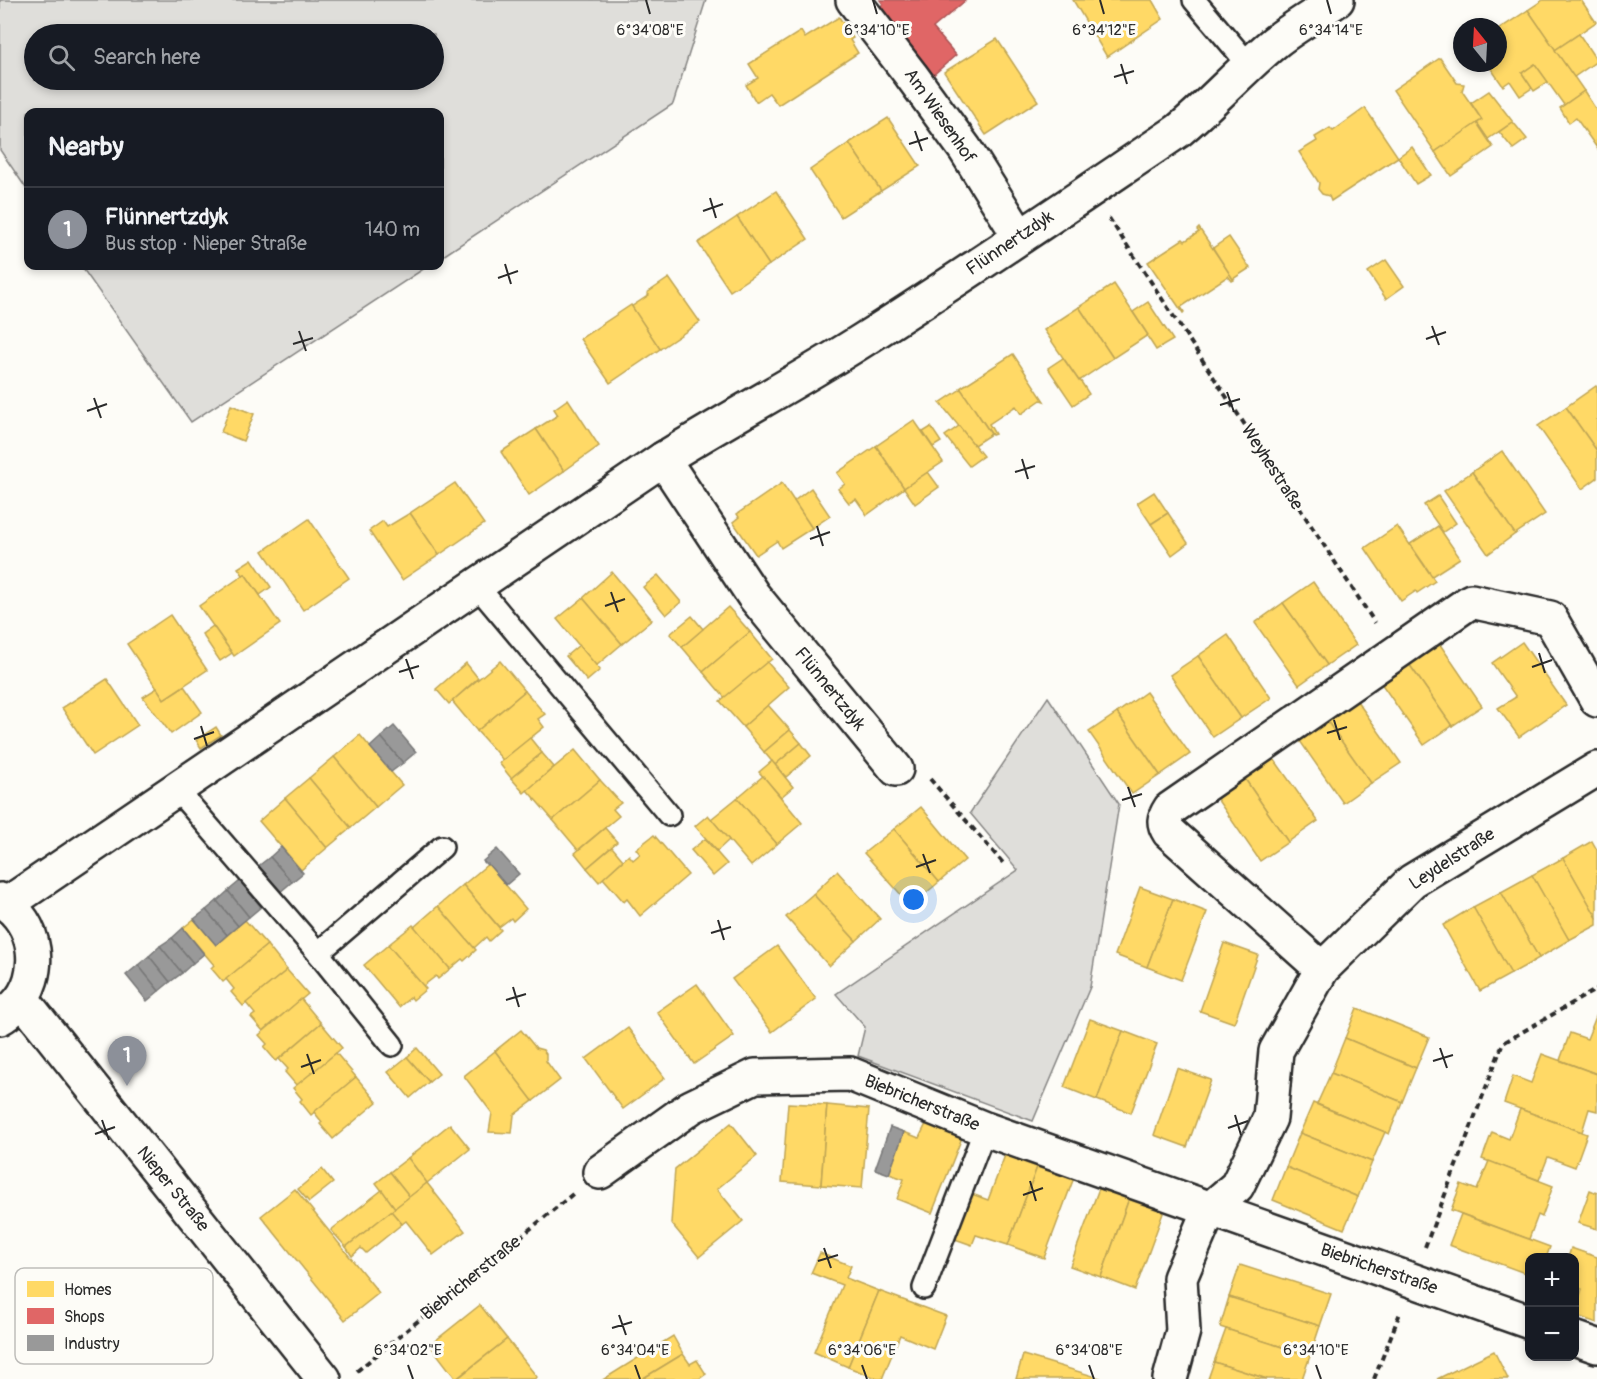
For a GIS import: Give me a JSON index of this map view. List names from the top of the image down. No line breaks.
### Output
{"streets":{"street":["Am Wiesenhof","Flünnertzdyk","Leydelstraße","Biebricherstraße","Nieper Straße"],"path":["Weyhestraße"]},"crossings":[["Am Wiesenhof","Flünnertzdyk"],["Flünnertzdyk","Weyhestraße"],["Flünnertzdyk","Nieper Straße"],["Leydelstraße","Biebricherstraße"]],"legend":["Homes","Shops","Industry"],"north":"top","page":{"search":"Search here","heading":"Nearby","list":[{"mark":"1","name":"Flünnertzdyk","note":"Bus stop · Nieper Straße","value":"140 m"}],"pins":"1","map_buttons":["+","−"]},"coordinates":["6°34'08\"E","6°34'10\"E","6°34'12\"E","6°34'14\"E","6°34'02\"E","6°34'04\"E","6°34'06\"E"]}
